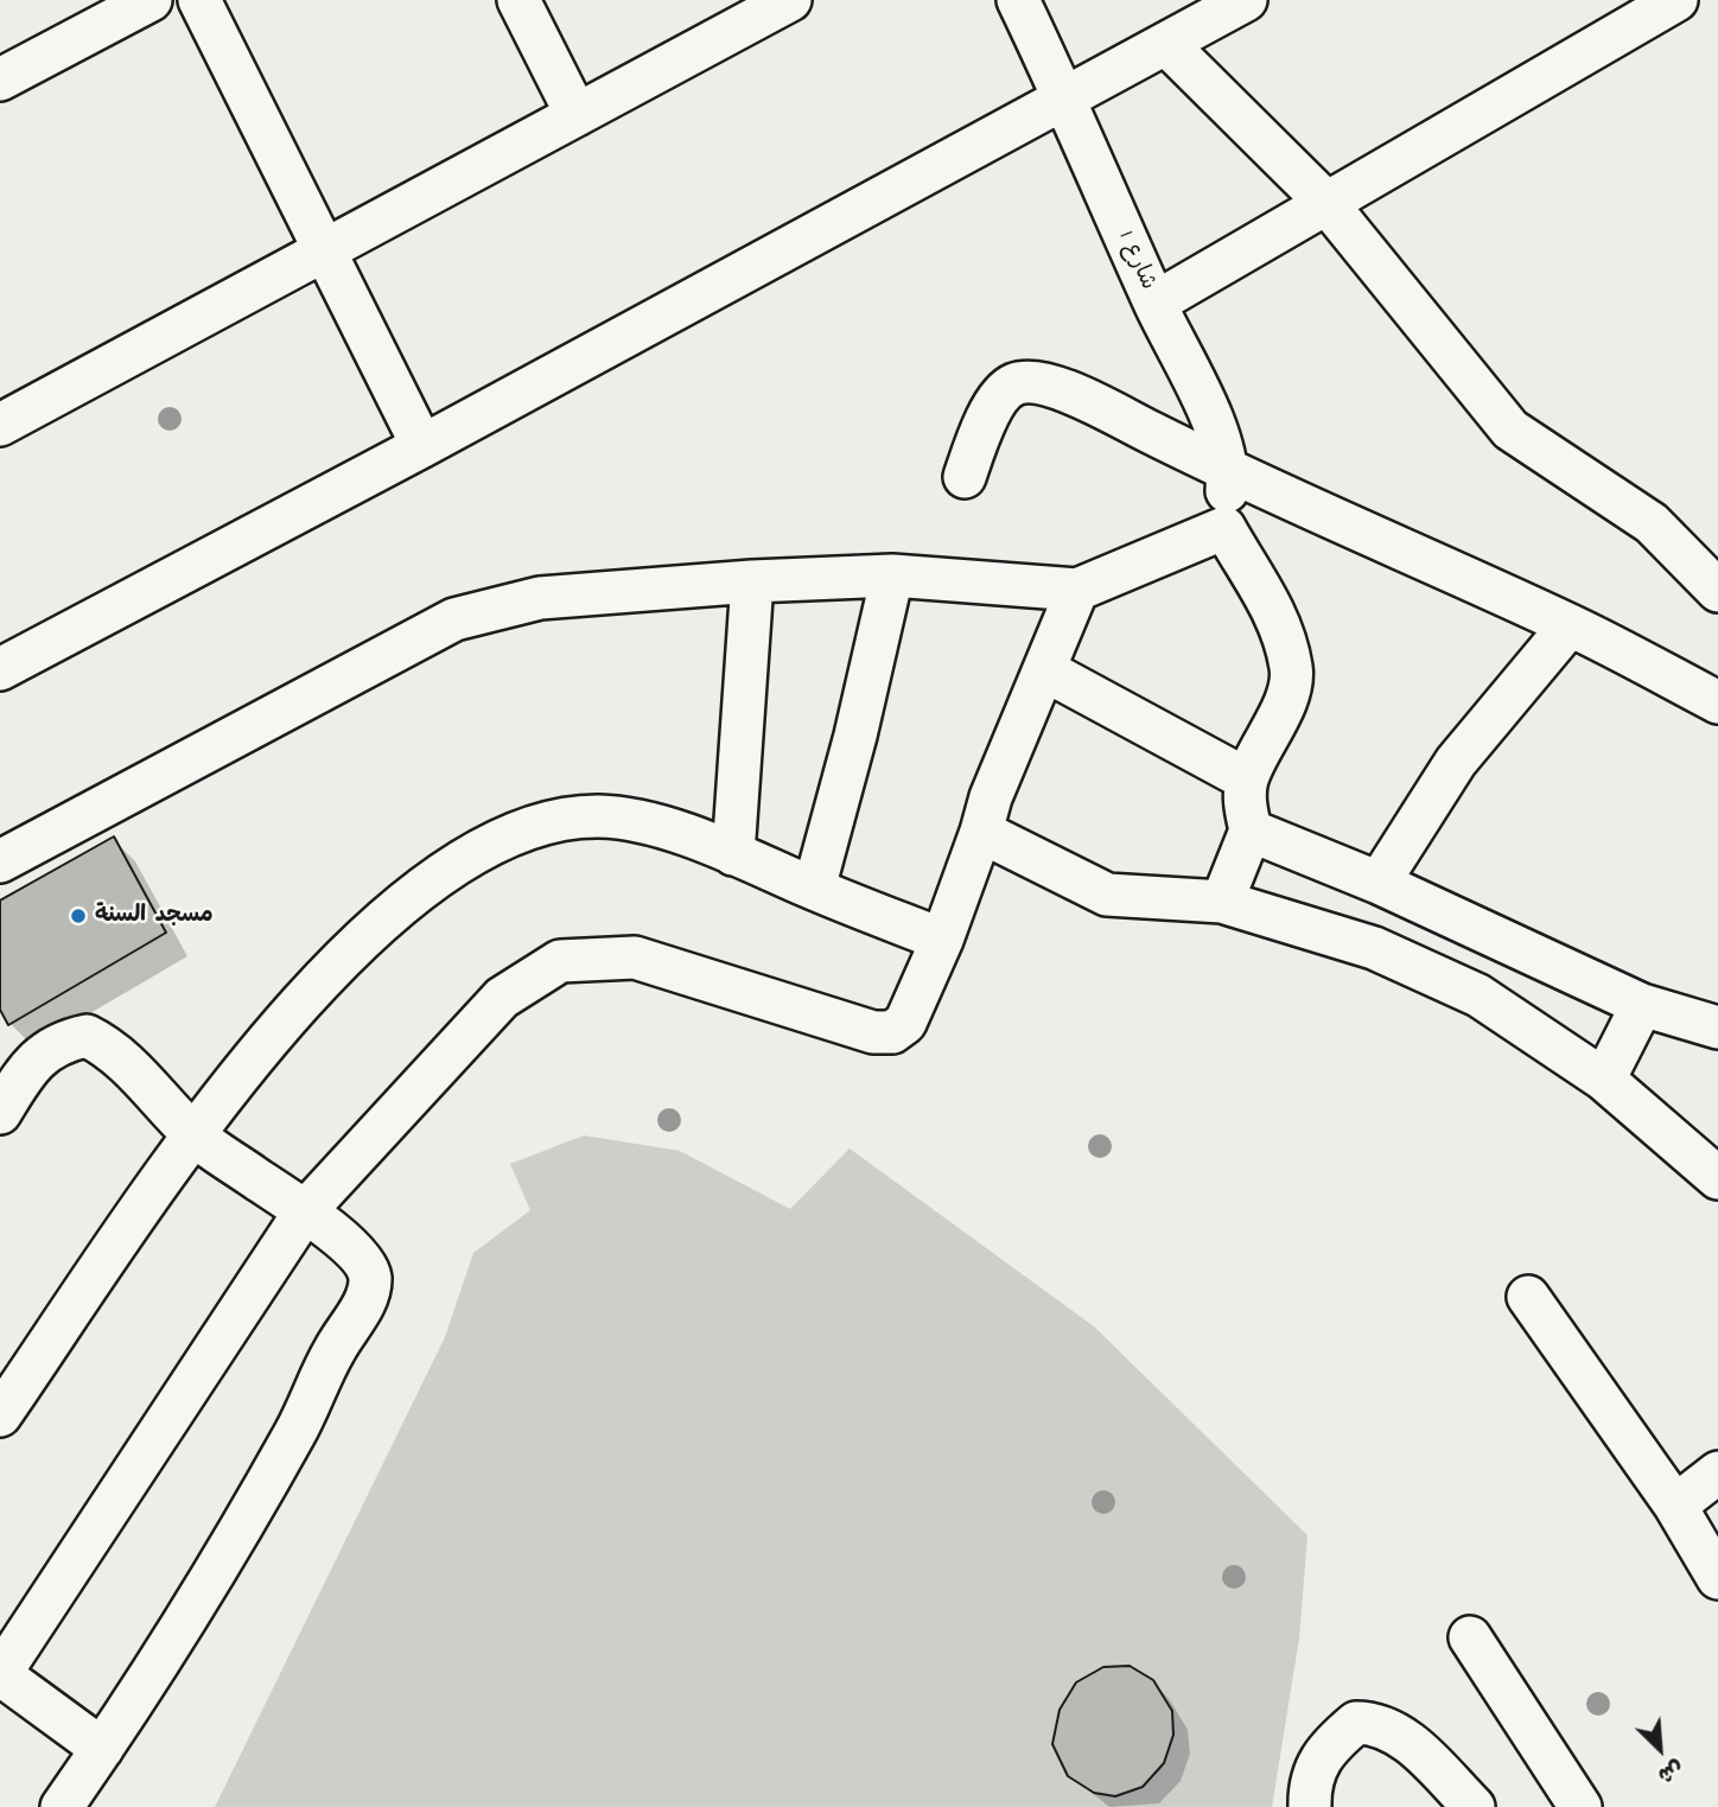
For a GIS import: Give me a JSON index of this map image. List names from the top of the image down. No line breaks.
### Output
{"streets":{"street":["شارع 1"]},"places":["مسجد السنة"],"north":"bottom right"}
